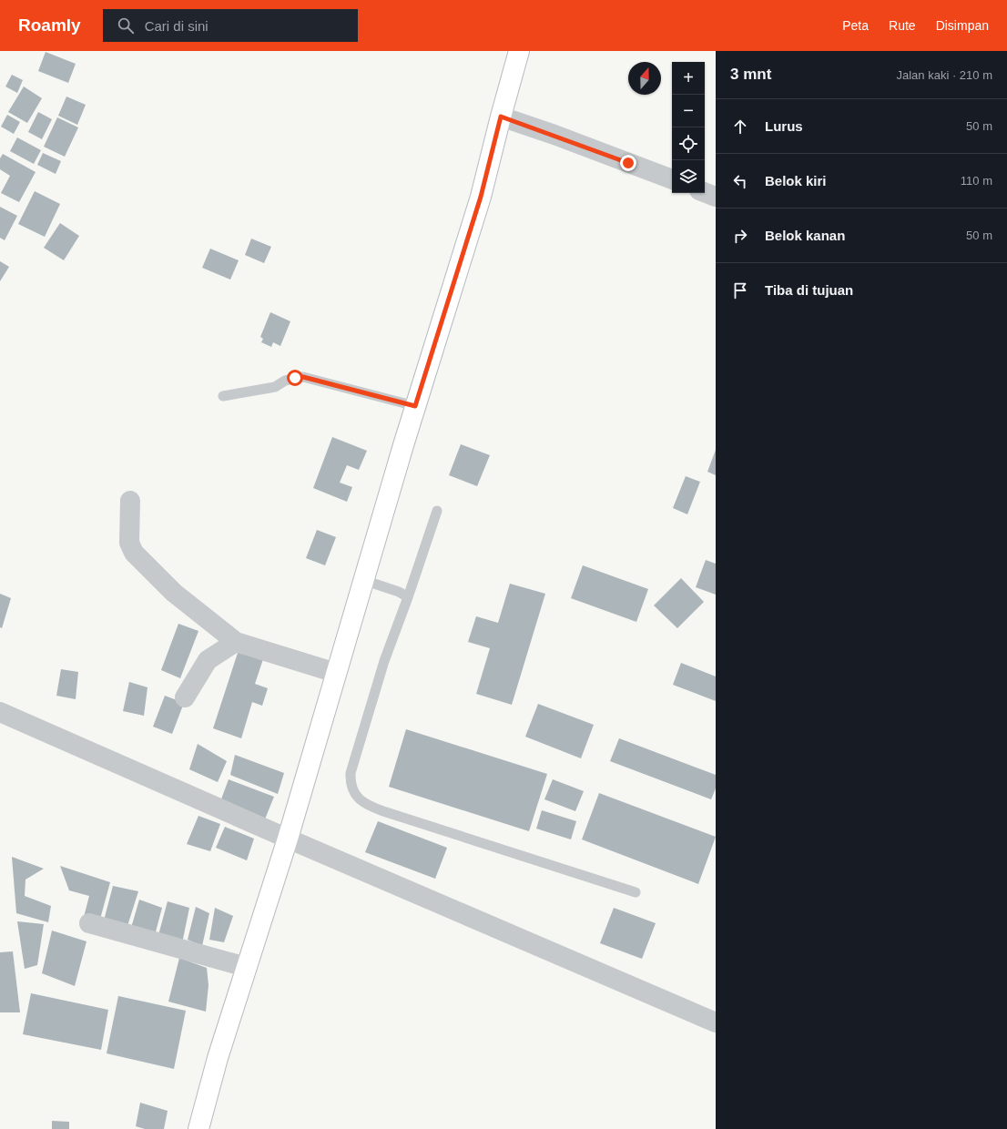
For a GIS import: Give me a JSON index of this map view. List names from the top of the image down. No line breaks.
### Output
{"north":"top","page":{"header":"Roamly","search":"Cari di sini","nav":["Peta","Rute","Disimpan"],"heading":["3 mnt","Jalan kaki · 210 m"],"map_buttons":["+","−"],"list":[["Lurus","50 m"],["Belok kiri","110 m"],["Belok kanan","50 m"],"Tiba di tujuan"]}}
